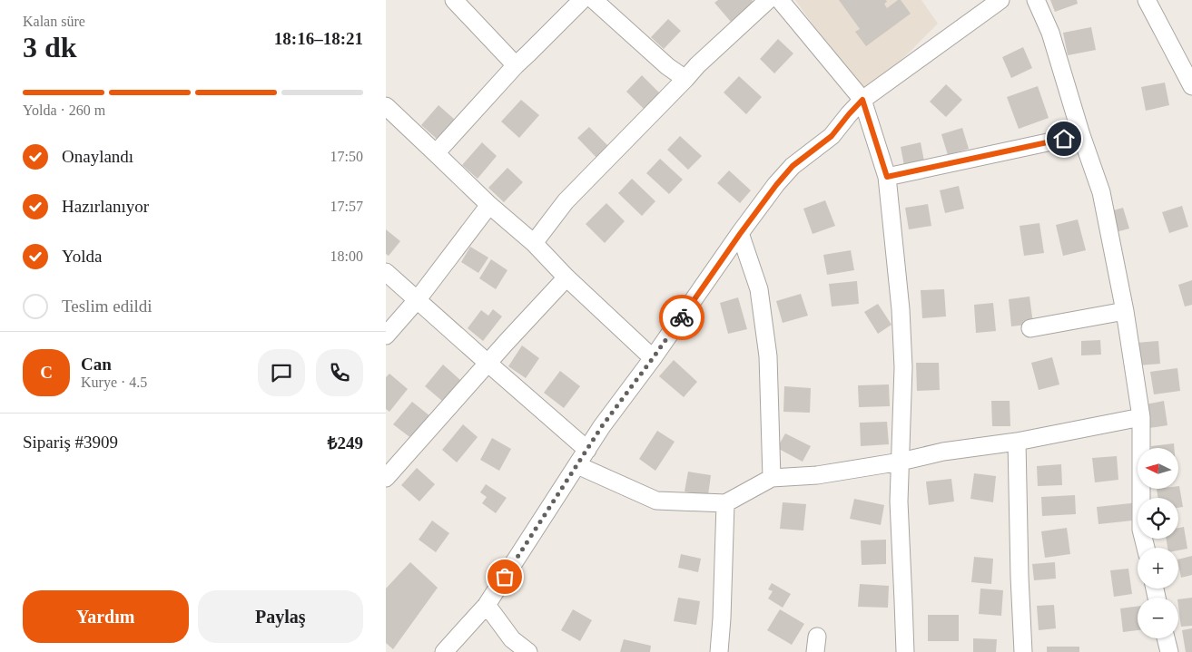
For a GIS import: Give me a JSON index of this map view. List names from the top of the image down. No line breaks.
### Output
{"north":"left","page":{"heading":["3 dk","Kalan süre","18:16–18:21"],"panel":["Can","Kurye · 4.5","Sipariş #3909","₺249"],"bar":"Yolda · 260 m","list":[["Onaylandı","17:50"],["Hazırlanıyor","17:57"],["Yolda","18:00"],"Teslim edildi"],"round":"C","map_buttons":["+","−"],"buttons":["Yardım","Paylaş"]}}
